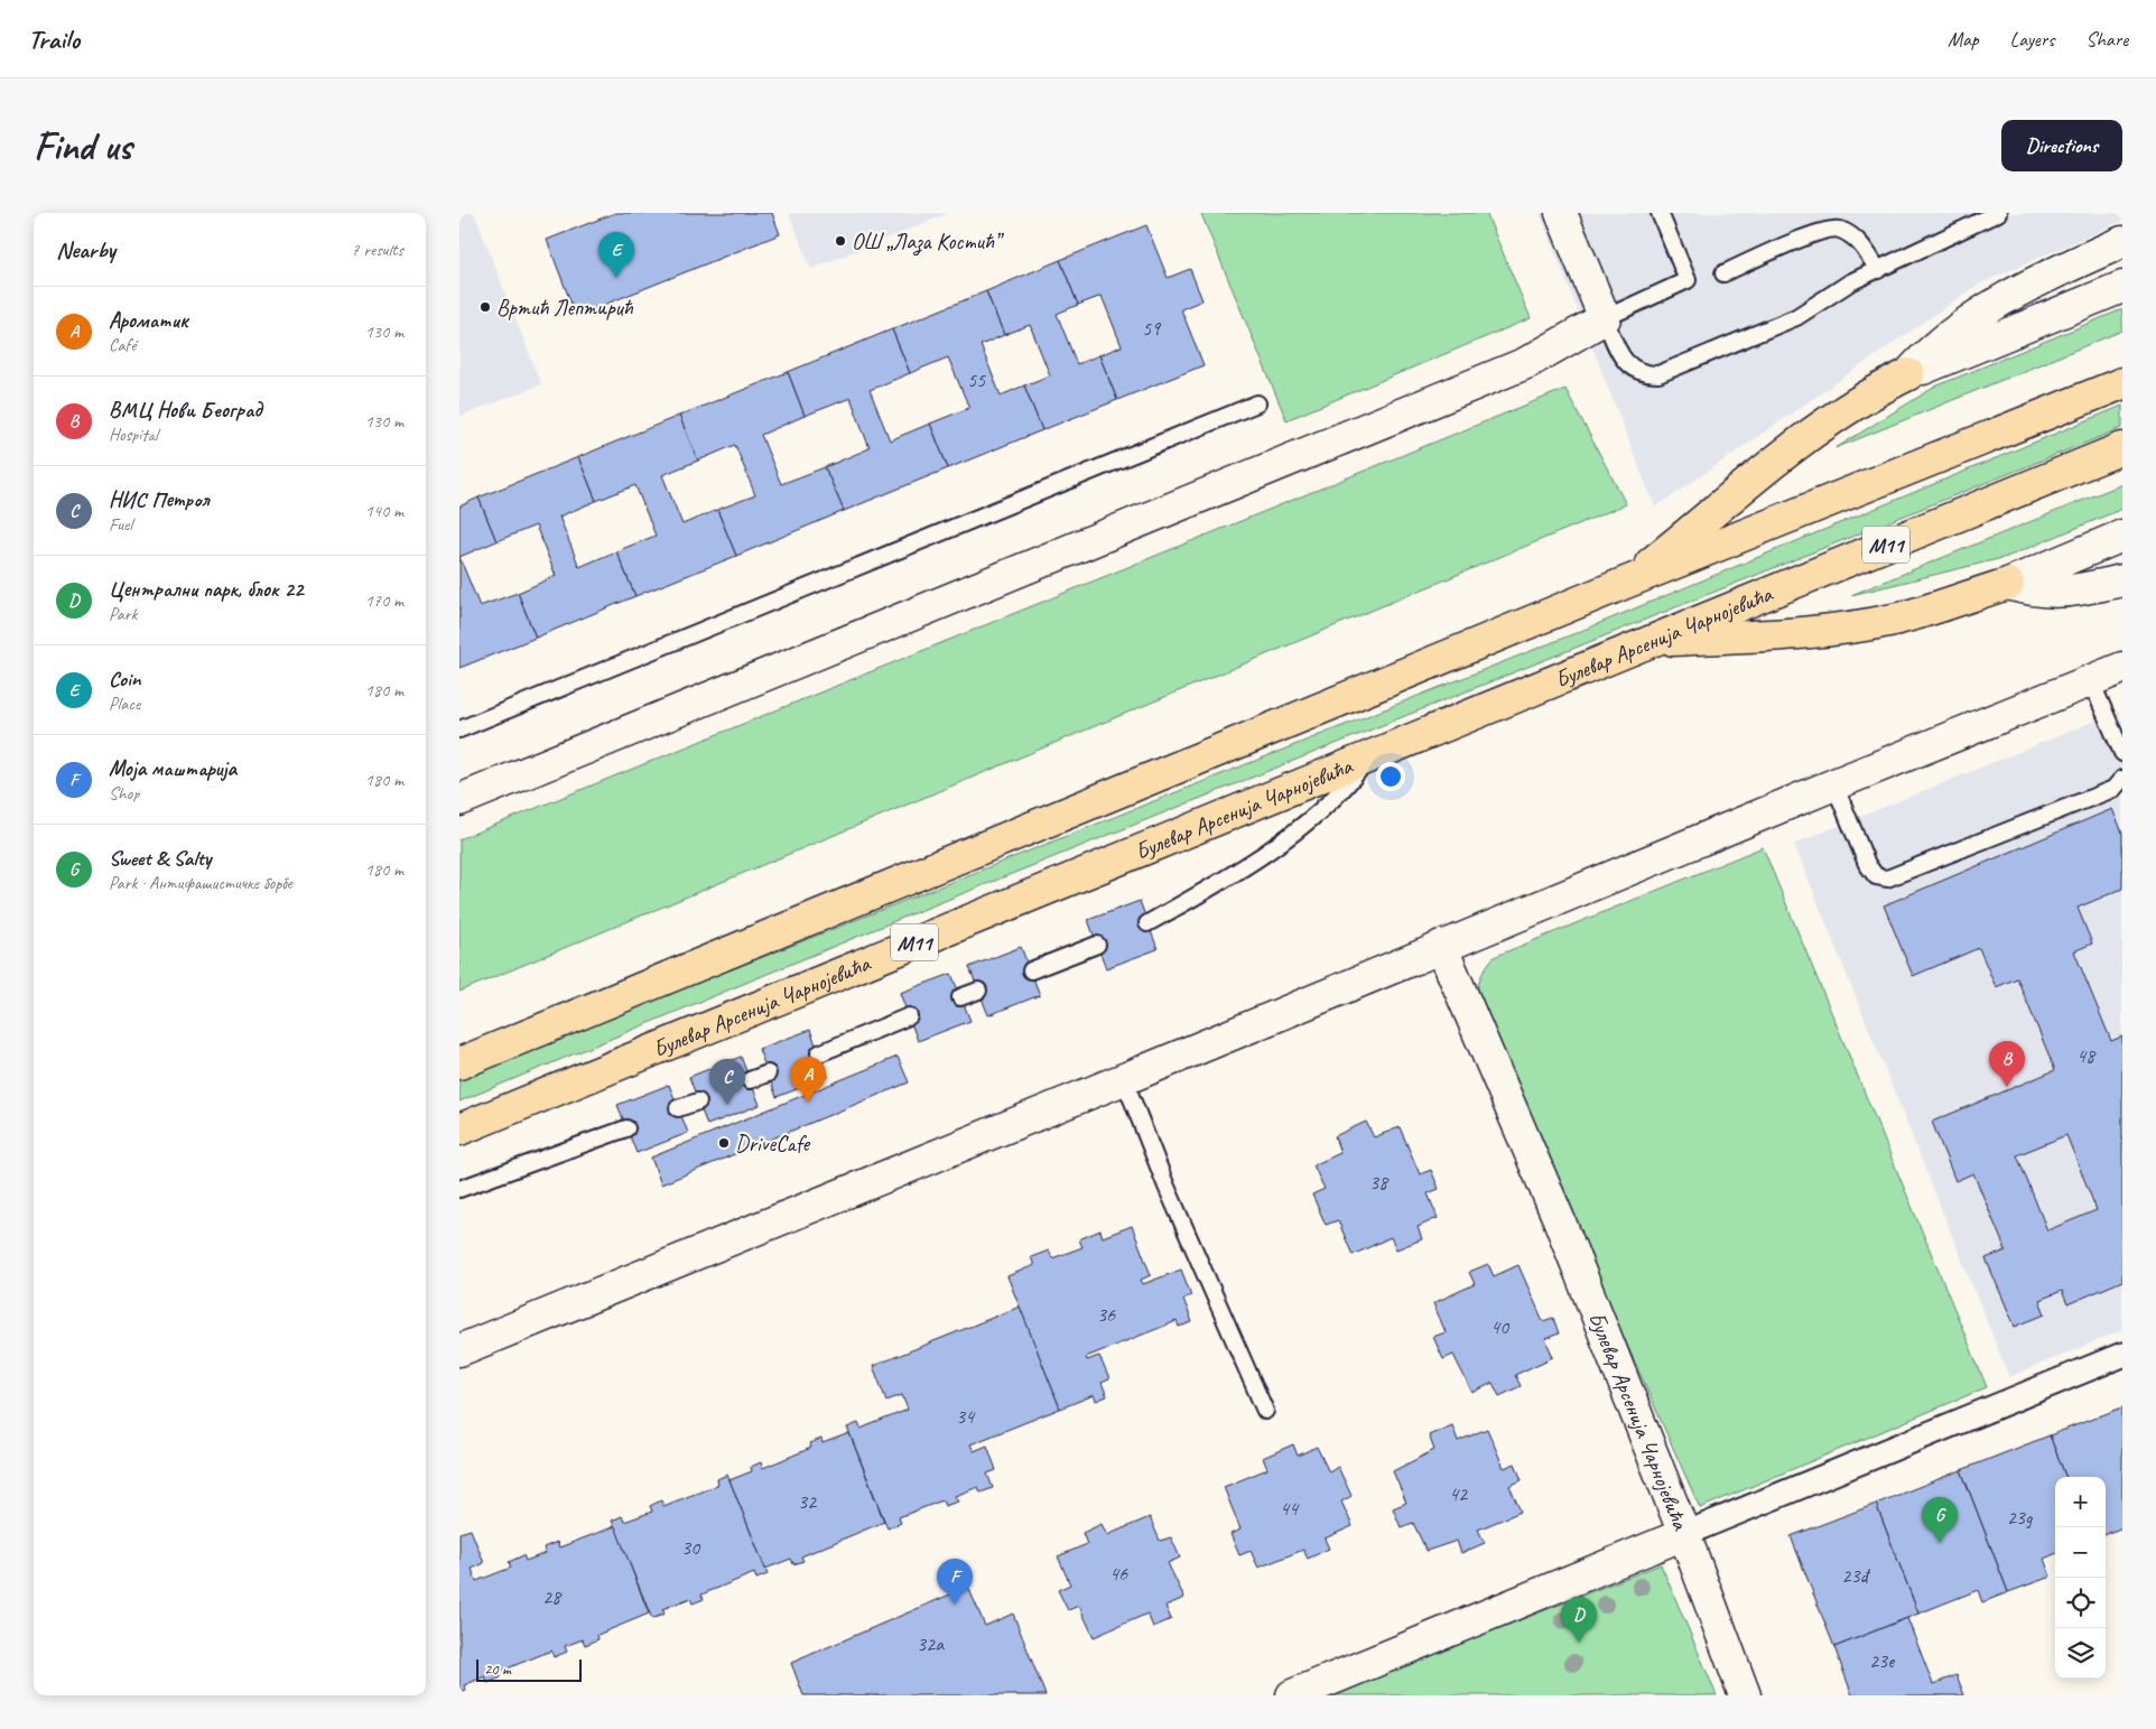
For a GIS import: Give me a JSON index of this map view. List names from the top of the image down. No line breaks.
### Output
{"streets":{"highway":["M11","Булевар Арсенија Чарнојевића"]},"places":["ОШ „Лаза Костић”","Вртић Лептирић","DriveCafe"],"house_numbers":["59","55","48","38","36","40","34","42","32","44","23g","30","46","23đ","28","32a","23e"],"scale_bar":"20 m","page":{"header":"Trailo","nav":["Map","Layers","Share"],"buttons":"Directions","title":"Find us","heading":["Nearby","7 results"],"pins":["E","B","A","C","G","F","D"],"list":[{"mark":"A","name":"Ароматик","note":"Café","value":"130 m"},{"mark":"B","name":"ВМЦ Нови Београд","note":"Hospital","value":"130 m"},{"mark":"C","name":"НИС Петрол","note":"Fuel","value":"140 m"},{"mark":"D","name":"Централни парк, блок 22","note":"Park","value":"170 m"},{"mark":"E","name":"Coin","note":"Place","value":"180 m"},{"mark":"F","name":"Моја маштарија","note":"Shop","value":"180 m"},{"mark":"G","name":"Sweet & Salty","note":"Park · Антифашистичке борбе","value":"180 m"}],"map_buttons":["+","−"],"scale":"20 m"}}
